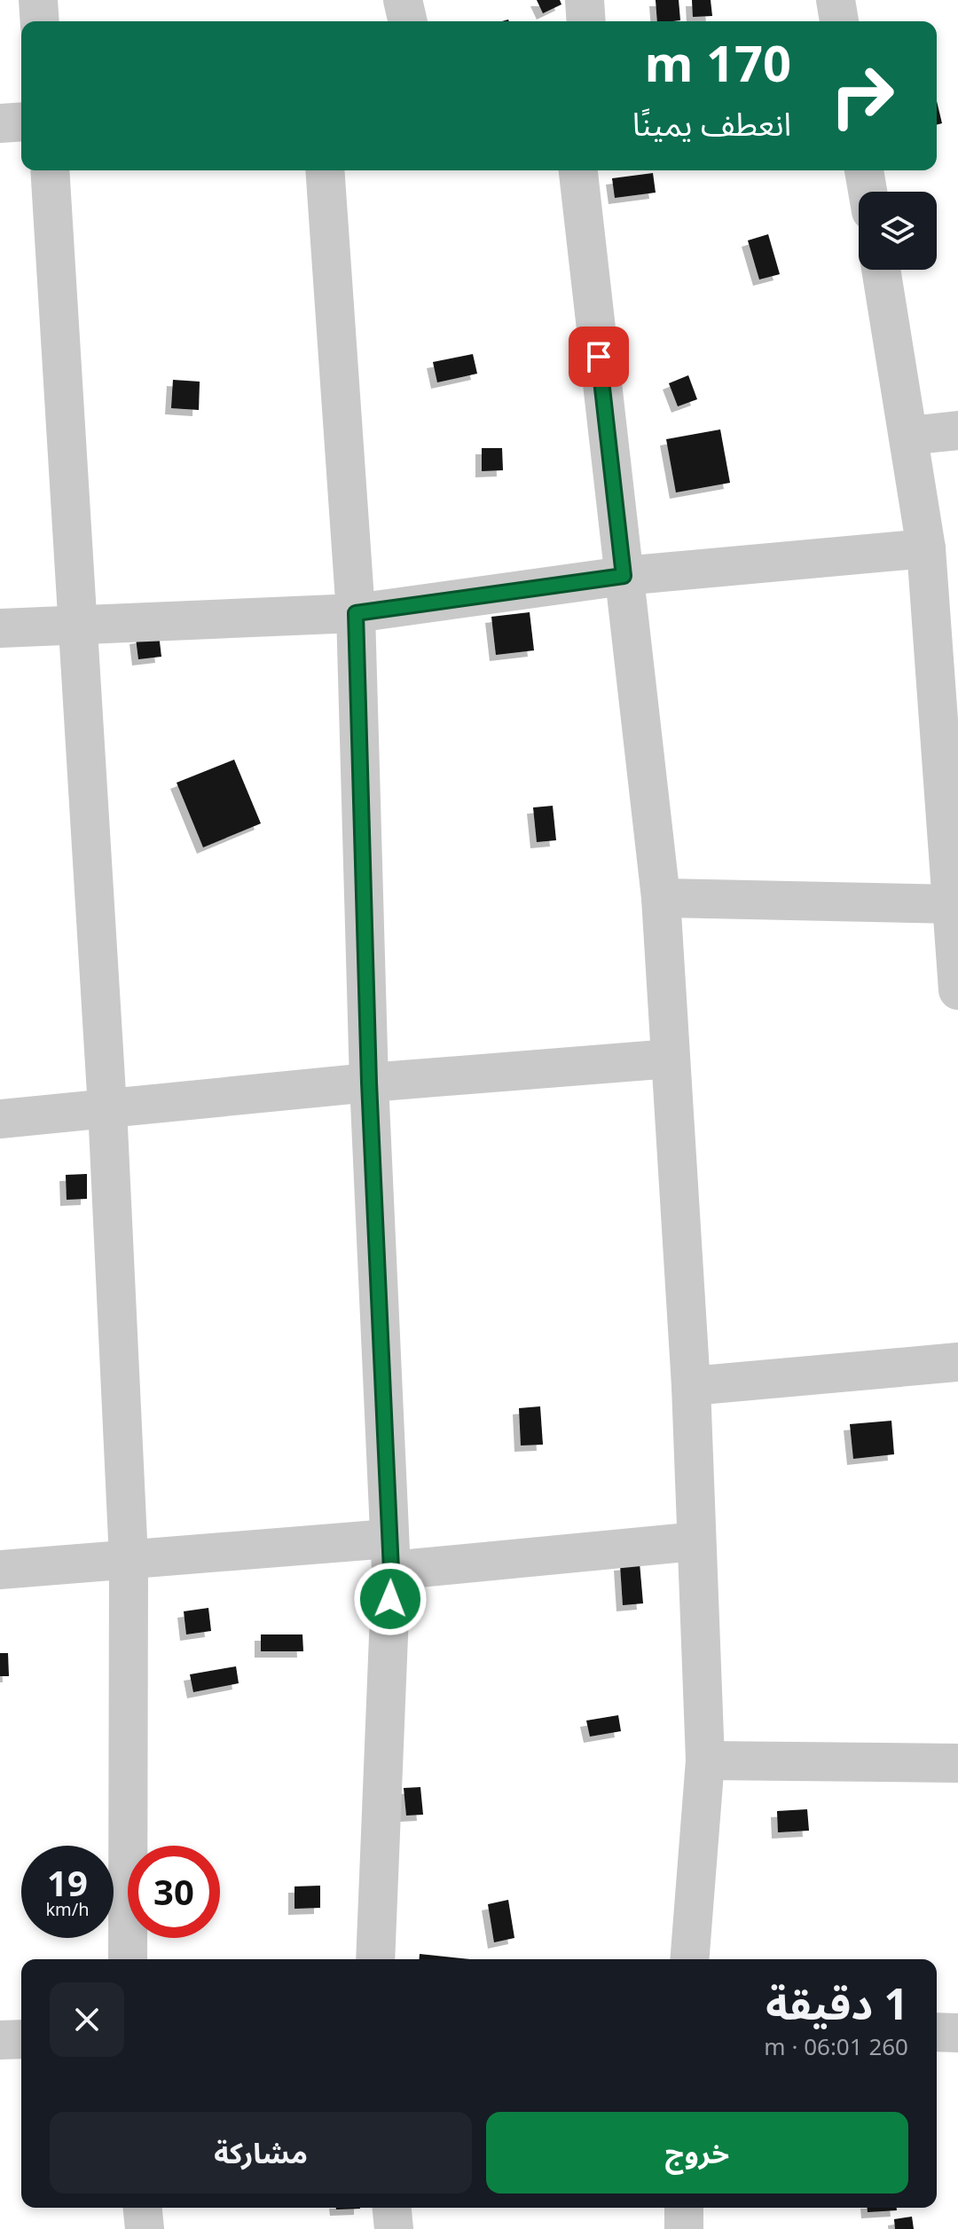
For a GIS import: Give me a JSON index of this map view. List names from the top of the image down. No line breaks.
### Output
{"page":{"turn":["170 m","انعطف يمينًا"],"speed":"19 km/h","limit":"30","heading":["1 دقيقة","260 m · 06:01"],"buttons":["خروج","مشاركة"]}}
